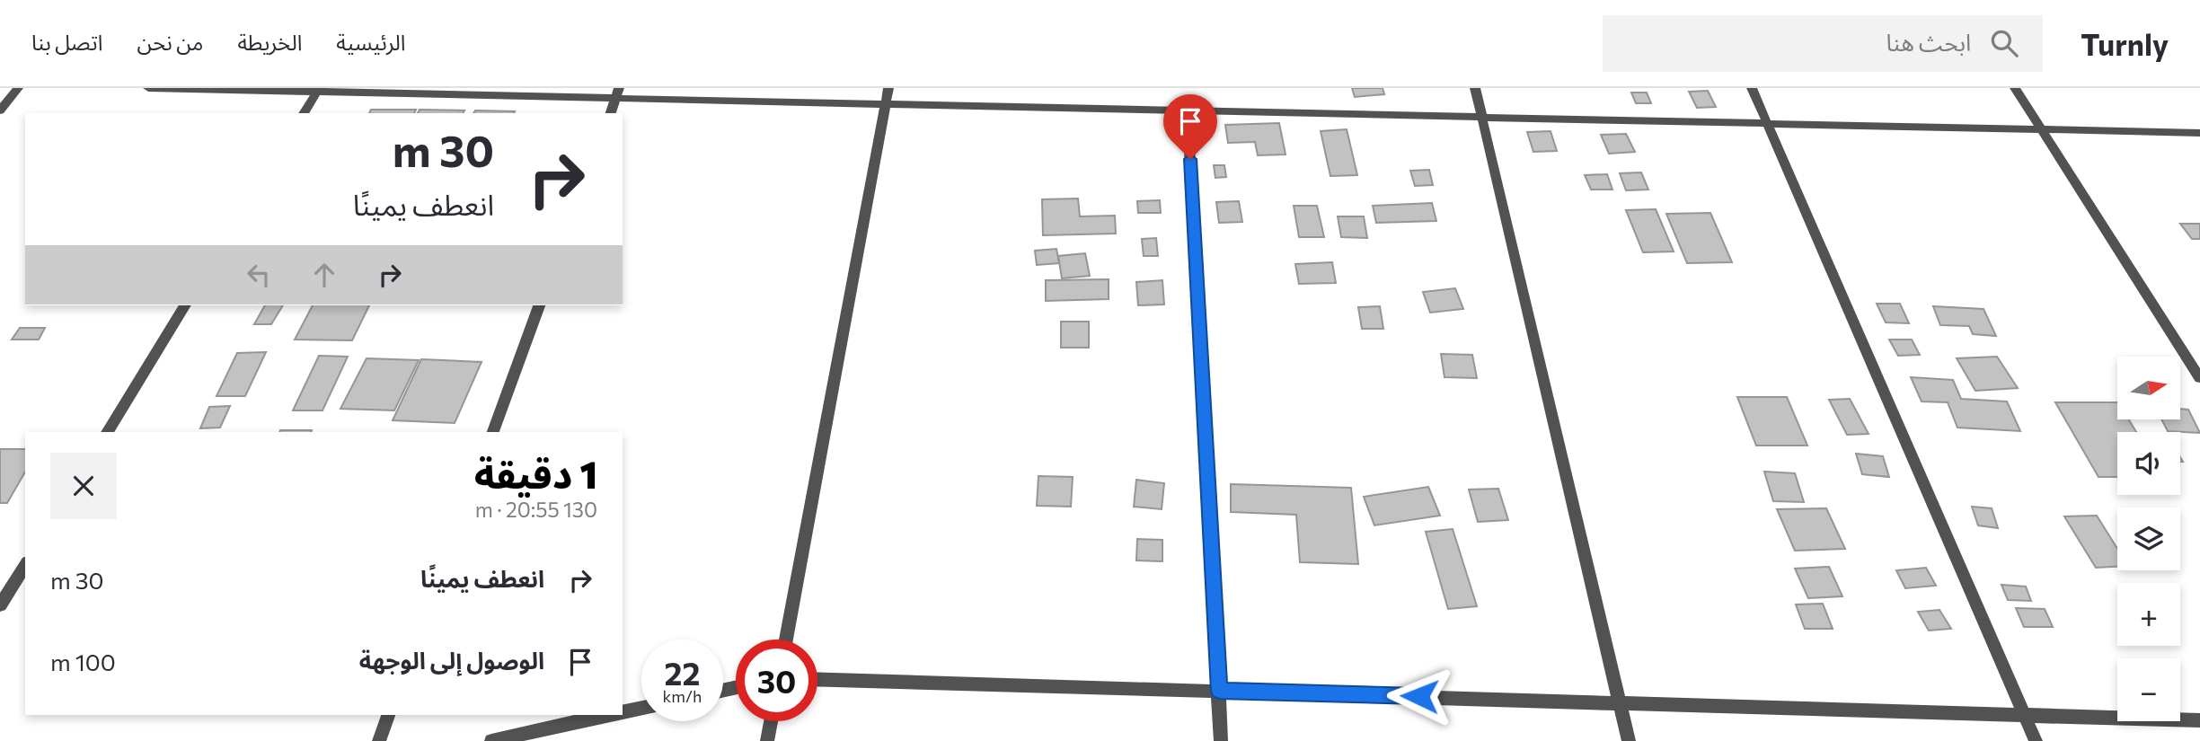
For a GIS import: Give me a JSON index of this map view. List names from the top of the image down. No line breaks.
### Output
{"north":"right","page":{"header":"Turnly","search":"ابحث هنا","nav":["الرئيسية","الخريطة","من نحن","اتصل بنا"],"turn":["30 m","انعطف يمينًا"],"map_buttons":["+","−"],"heading":["1 دقيقة","130 m · 20:55"],"list":[{"name":"انعطف يمينًا","value":"30 m"},{"name":"الوصول إلى الوجهة","value":"100 m"}],"speed":"22 km/h","limit":"30"}}
